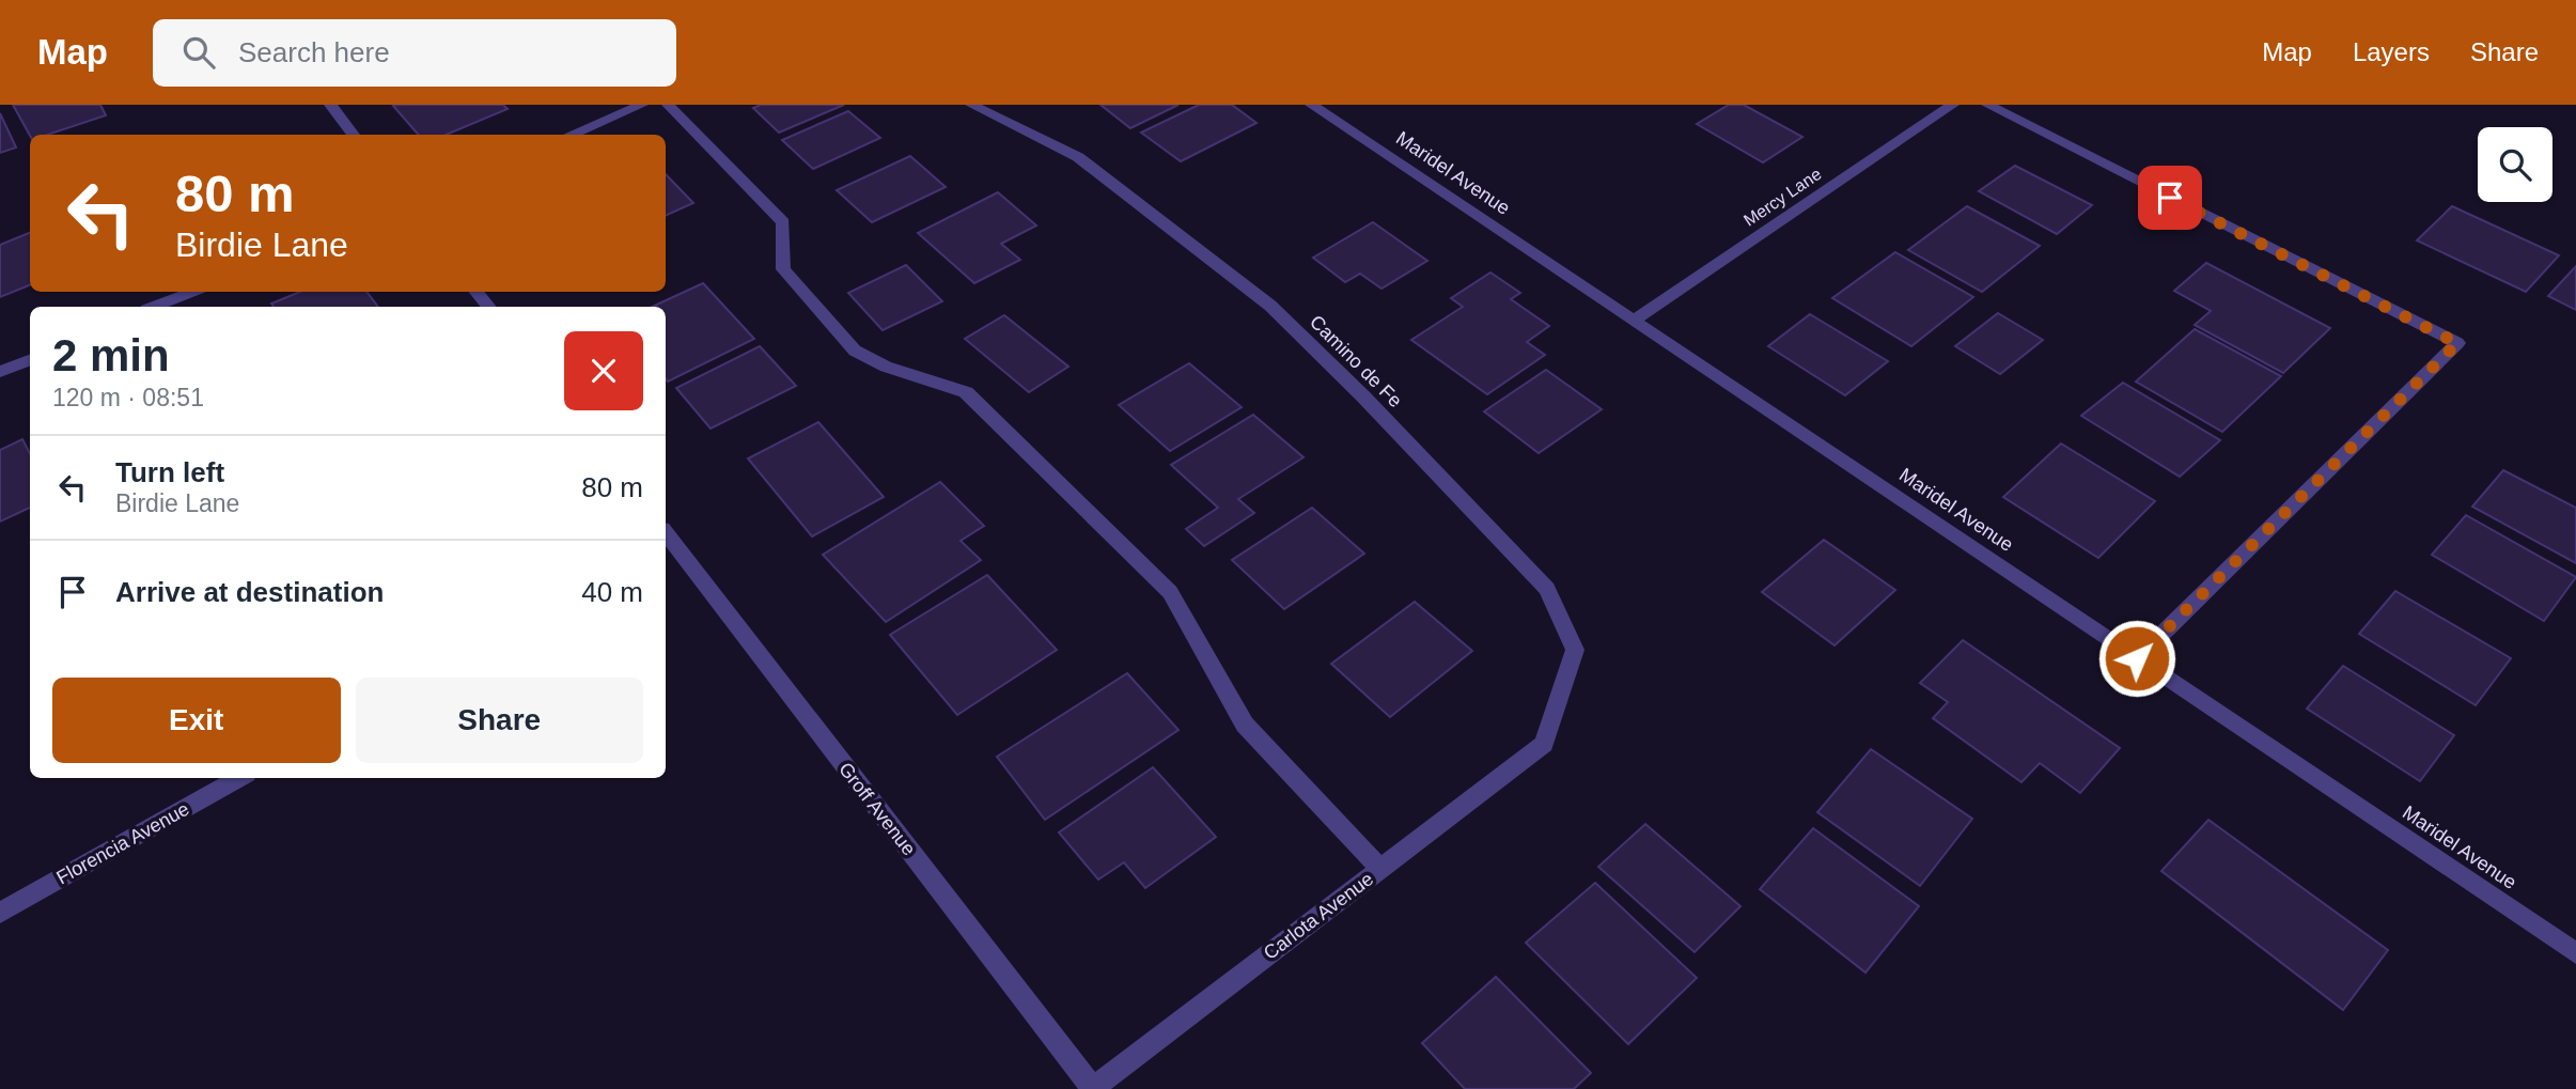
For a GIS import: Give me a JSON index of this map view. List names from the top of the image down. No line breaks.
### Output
{"streets":{"street":["Maridel Avenue","Mercy Lane","Camino de Fe","Groff Avenue","Florencia Avenue","Carlota Avenue"]},"crossings":[["Maridel Avenue","Mercy Lane"],["Camino de Fe","Carlota Avenue"],["Groff Avenue","Carlota Avenue"]],"page":{"header":"Map","search":"Search here","nav":["Map","Layers","Share"],"turn":["80 m","Birdie Lane"],"heading":["2 min","120 m · 08:51"],"list":[{"name":"Turn left","note":"Birdie Lane","value":"80 m"},{"name":"Arrive at destination","value":"40 m"}],"buttons":["Exit","Share"]}}
